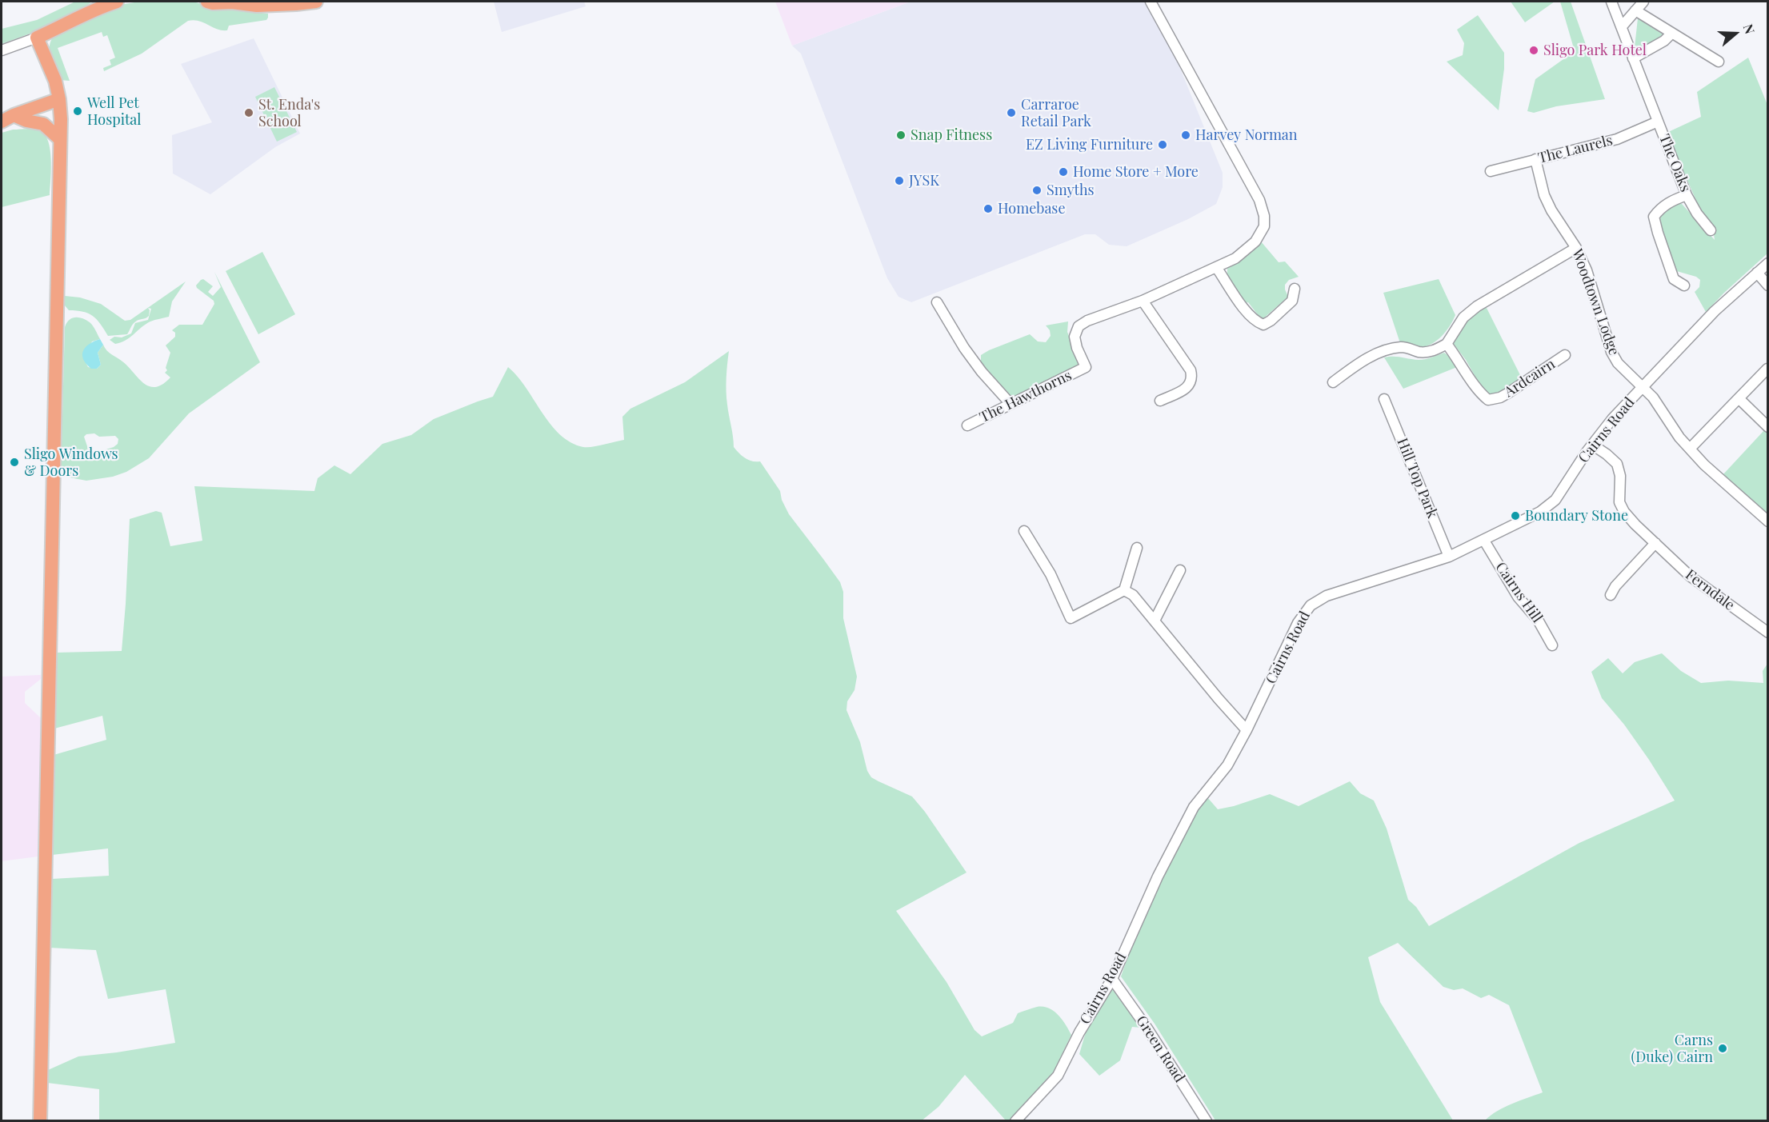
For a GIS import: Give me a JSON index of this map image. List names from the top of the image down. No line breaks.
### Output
{"streets":{"street":["The Laurels","The Oaks","Woodtown Lodge","Ardcairn","The Hawthorns","Cairns Road","Hill Top Park","Ferndale","Cairns Hill","Green Road"]},"crossings":[["The Laurels","The Oaks"],["The Laurels","Woodtown Lodge"],["Woodtown Lodge","Cairns Road"],["Cairns Road","Hill Top Park"],["Cairns Road","Ferndale"],["Cairns Road","Cairns Hill"],["Cairns Road","Green Road"]],"places":["Sligo Park Hotel","Well Pet Hospital","St. Enda's School","Carraroe Retail Park","Snap Fitness","Harvey Norman","EZ Living Furniture","Home Store + More","JYSK","Smyths","Homebase","Sligo Windows & Doors","Boundary Stone","Carns (Duke) Cairn"],"north":"right"}
